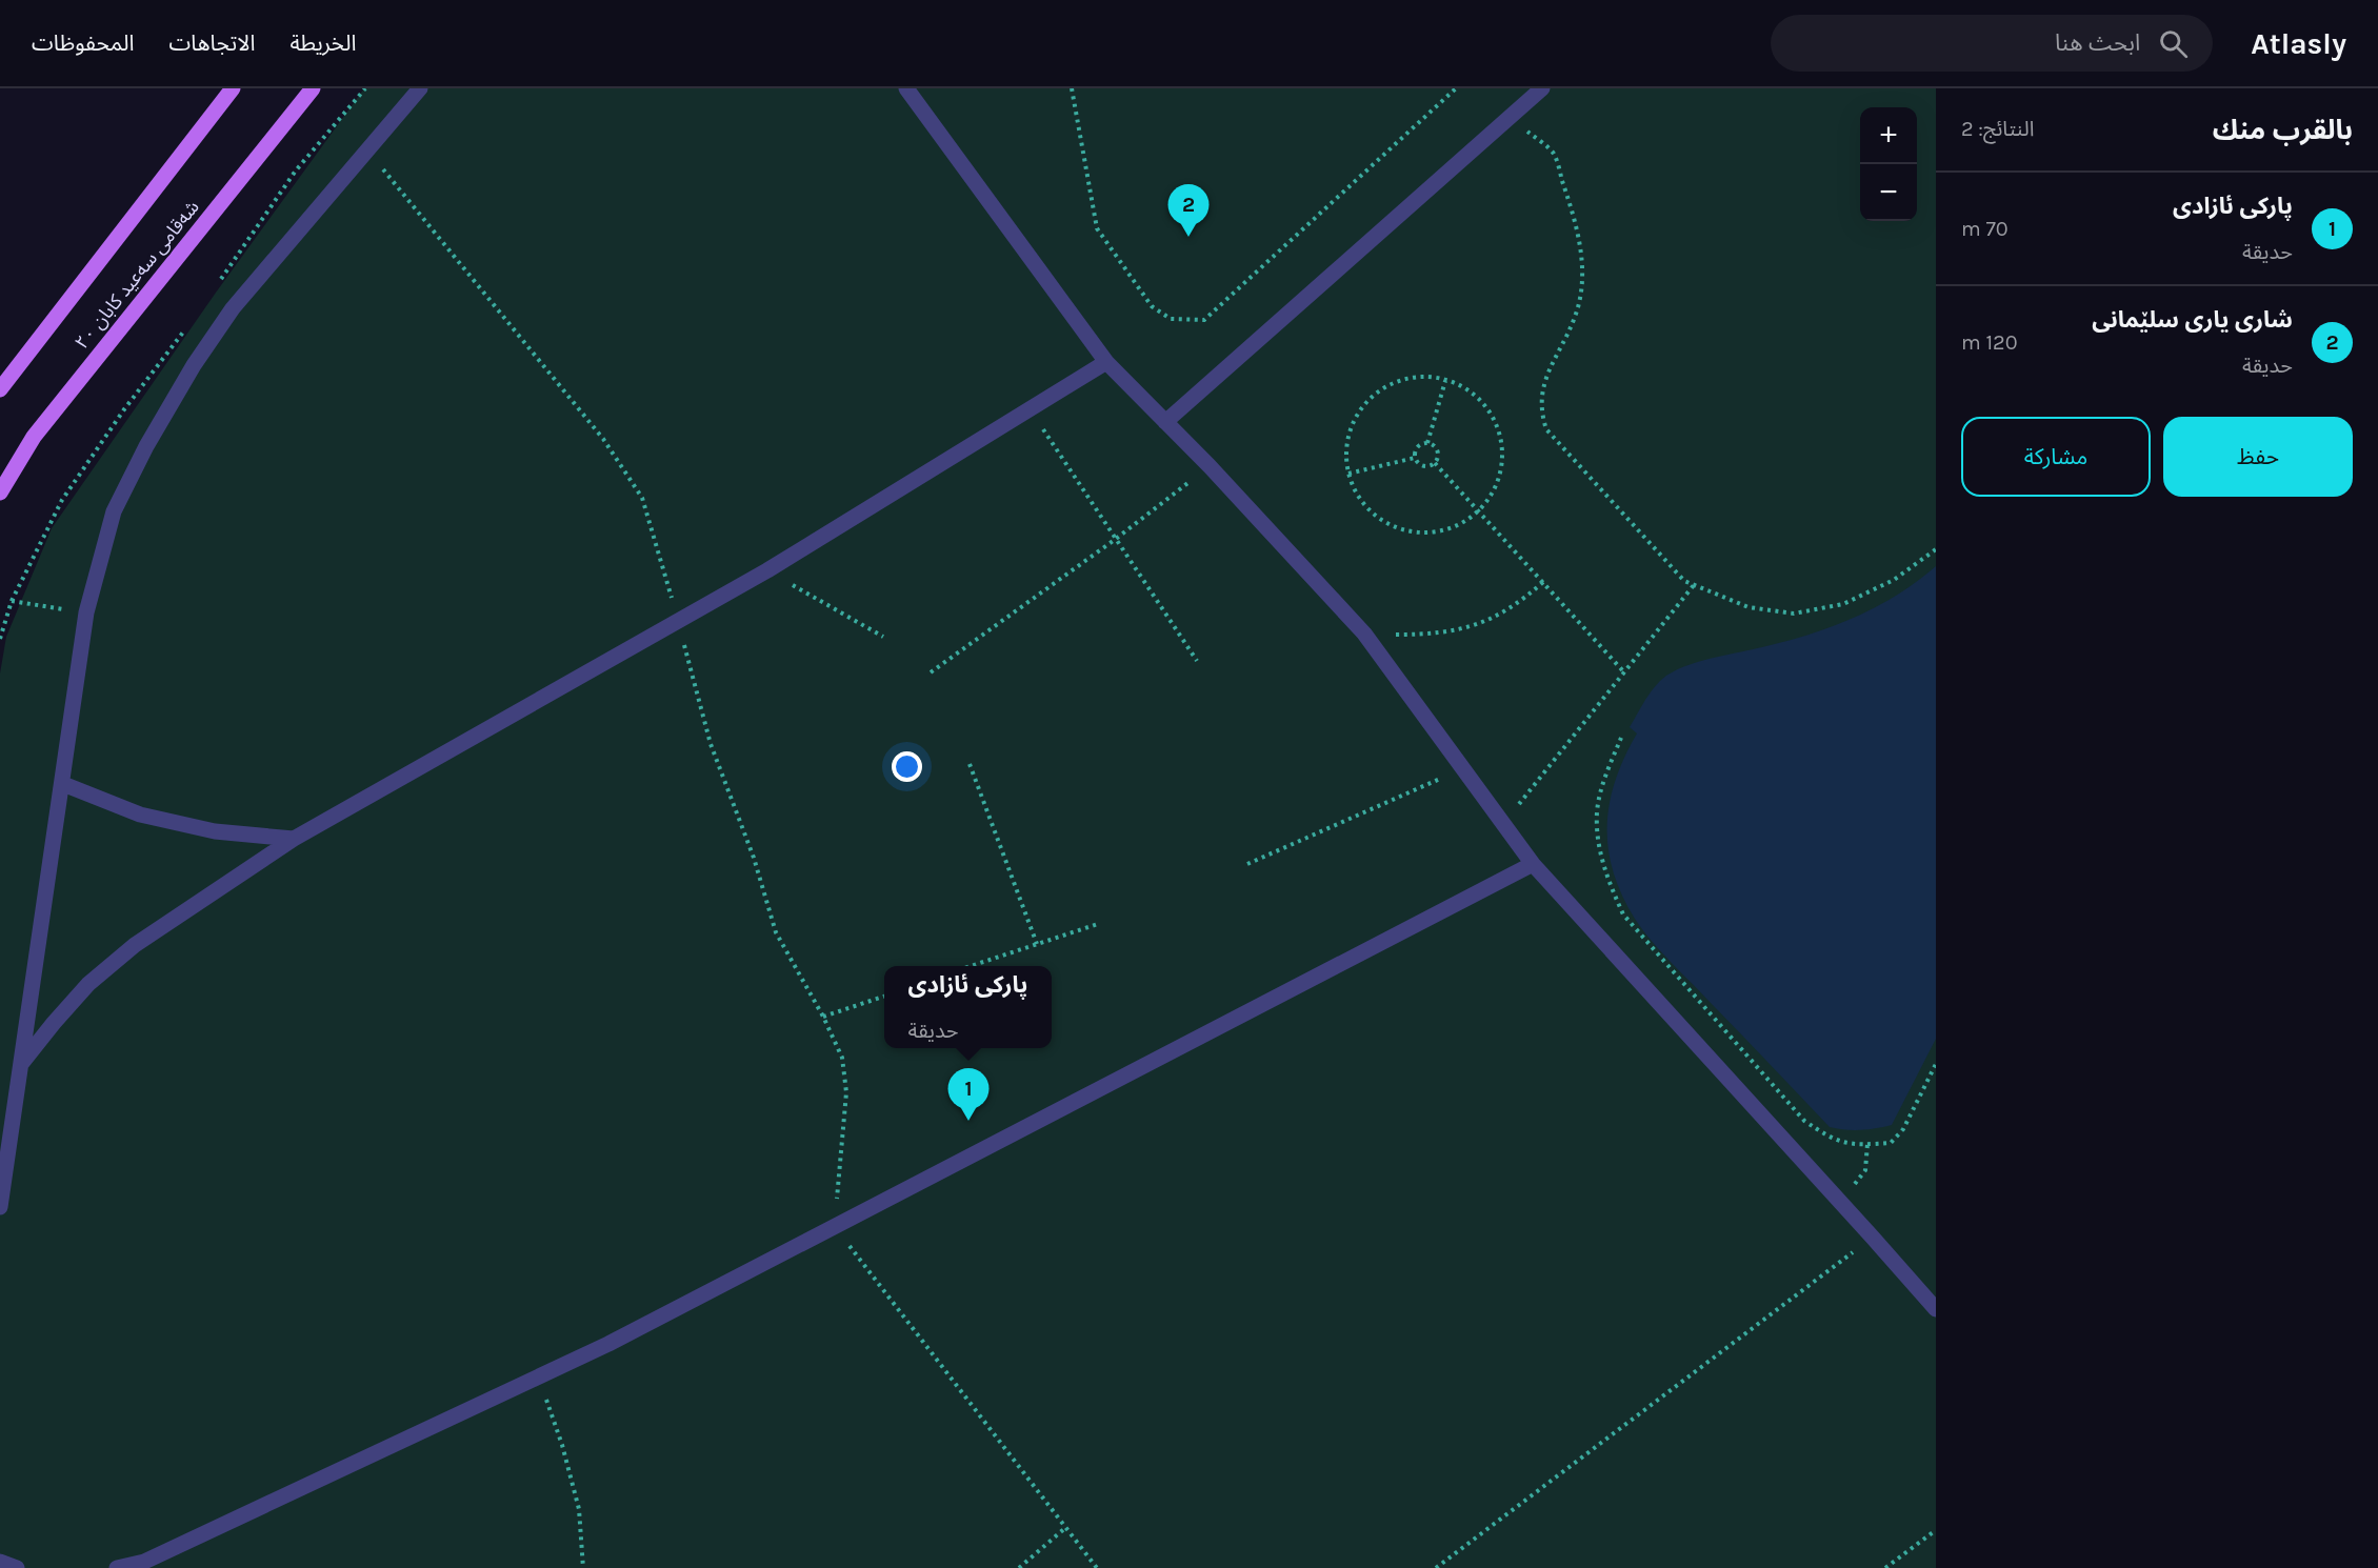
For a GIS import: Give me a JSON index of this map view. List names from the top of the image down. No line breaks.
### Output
{"streets":{"main road":["شەقامی سەعید کابان ٢٠"]},"page":{"header":"Atlasly","search":"ابحث هنا","nav":["الخريطة","الاتجاهات","المحفوظات"],"heading":["بالقرب منك","النتائج: 2"],"map_buttons":["+","−"],"list":[{"mark":"1","name":"پارکی ئازادی","note":"حديقة","value":"70 m"},{"mark":"2","name":"شاری یاری سلێمانی","note":"حديقة","value":"120 m"}],"pins":["2","1"],"buttons":["حفظ","مشاركة"],"popup":["پارکی ئازادی","حديقة"]}}
